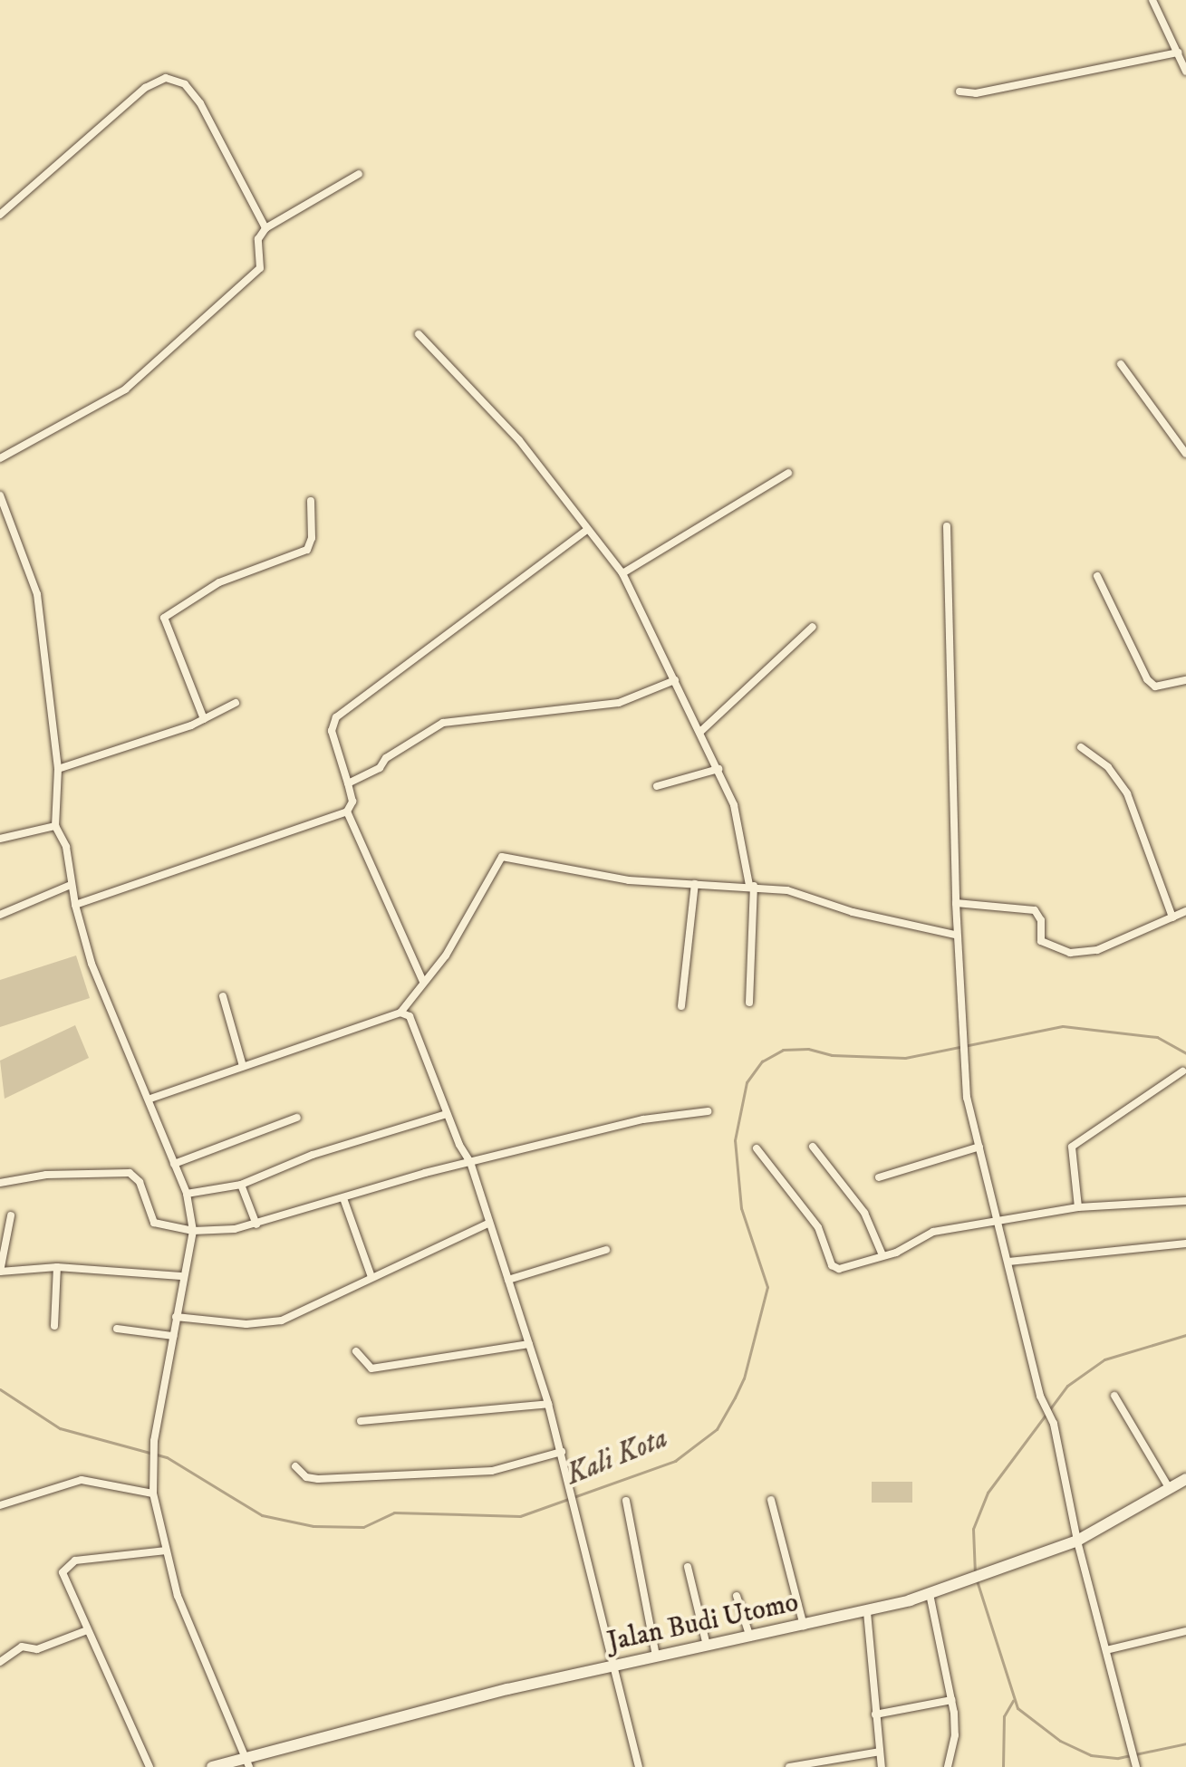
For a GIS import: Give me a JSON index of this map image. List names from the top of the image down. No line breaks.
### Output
{"streets":{"street":["Jalan Budi Utomo"]},"water":["Kali Kota"]}
